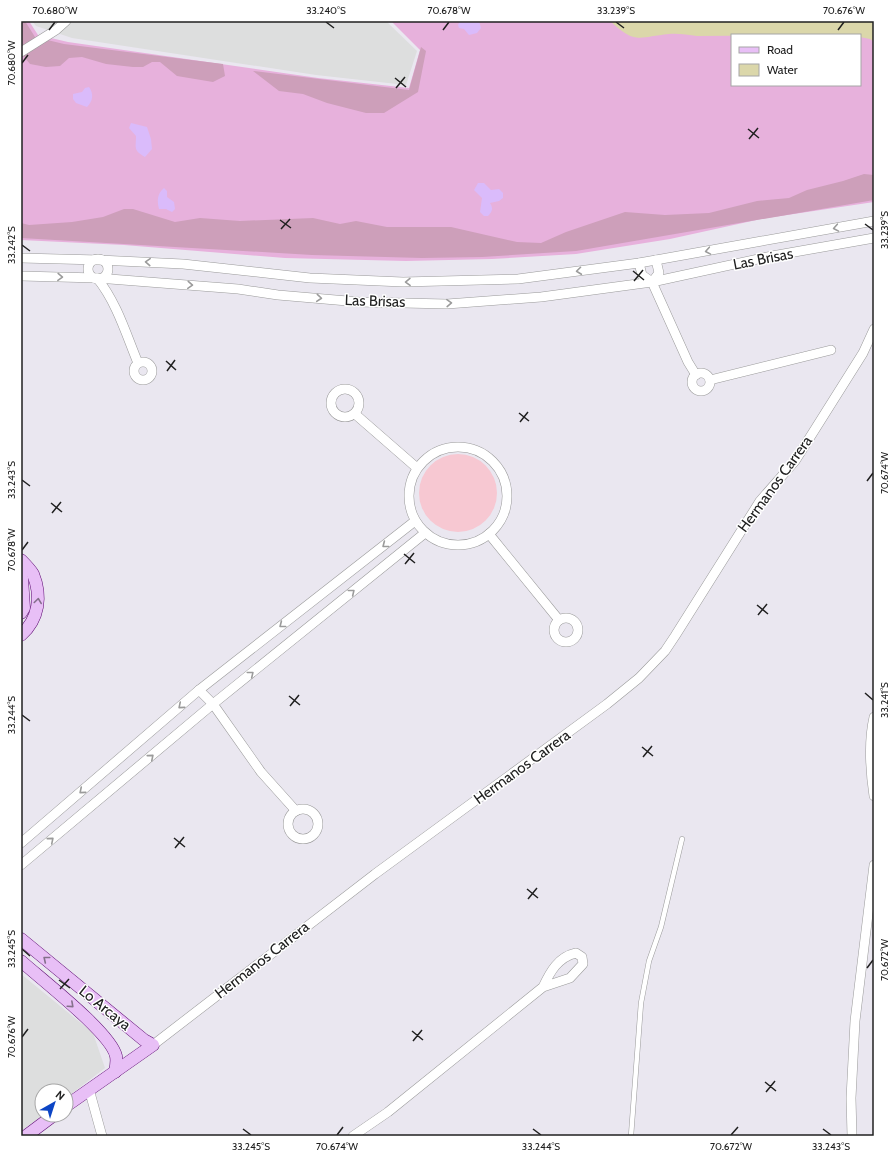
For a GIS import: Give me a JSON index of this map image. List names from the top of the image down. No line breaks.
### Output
{"streets":{"street":["Las Brisas","Hermanos Carrera","Lo Arcaya"]},"crossings":[["Hermanos Carrera","Lo Arcaya"]],"legend":["Road","Water"],"north":"top right","coordinates":["70.680°W","33.240°S","70.678°W","33.239°S","70.676°W","33.242°S","70.674°W","33.243°S","33.241°S","33.244°S","33.245°S","70.672°W"]}
